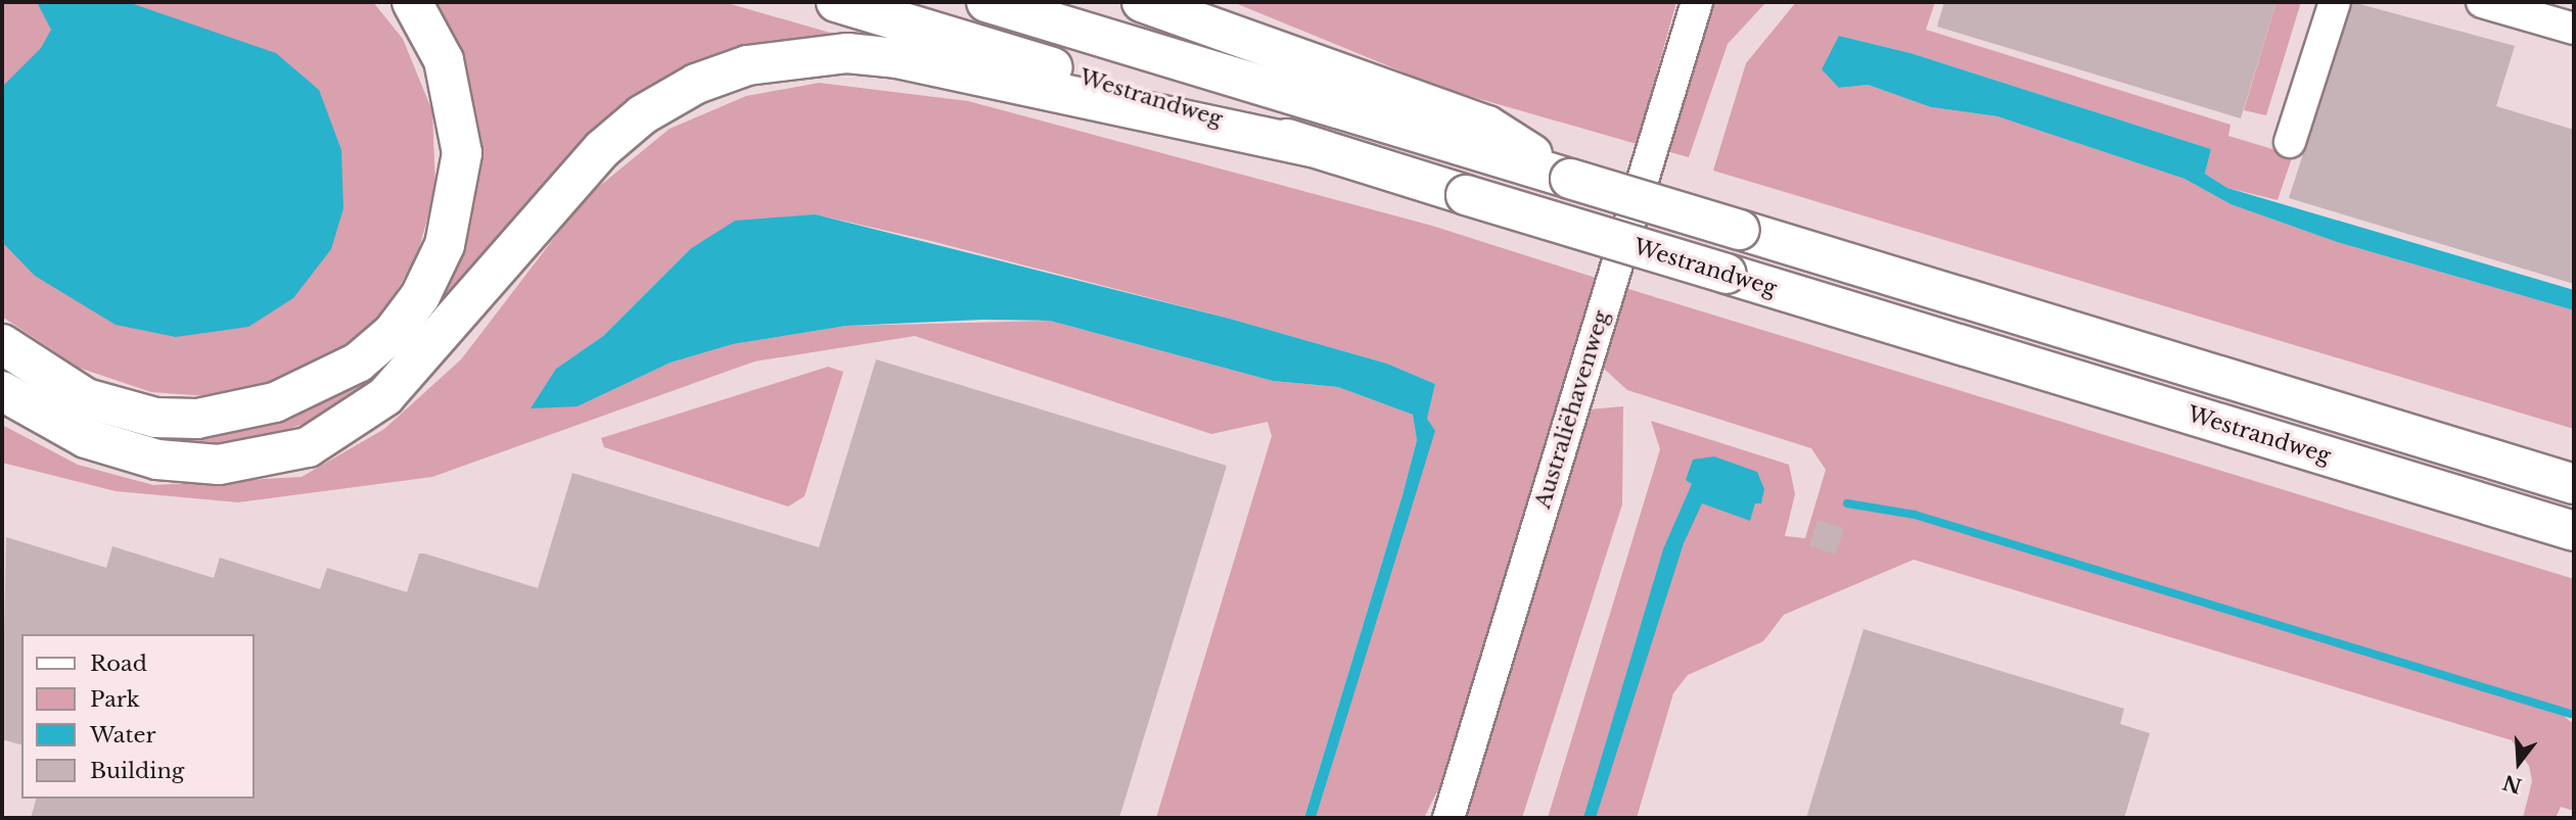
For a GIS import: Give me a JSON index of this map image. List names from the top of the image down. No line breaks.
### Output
{"streets":{"highway":["Westrandweg"],"street":["Australiëhavenweg"]},"legend":["Road","Park","Water","Building"],"north":"bottom"}
